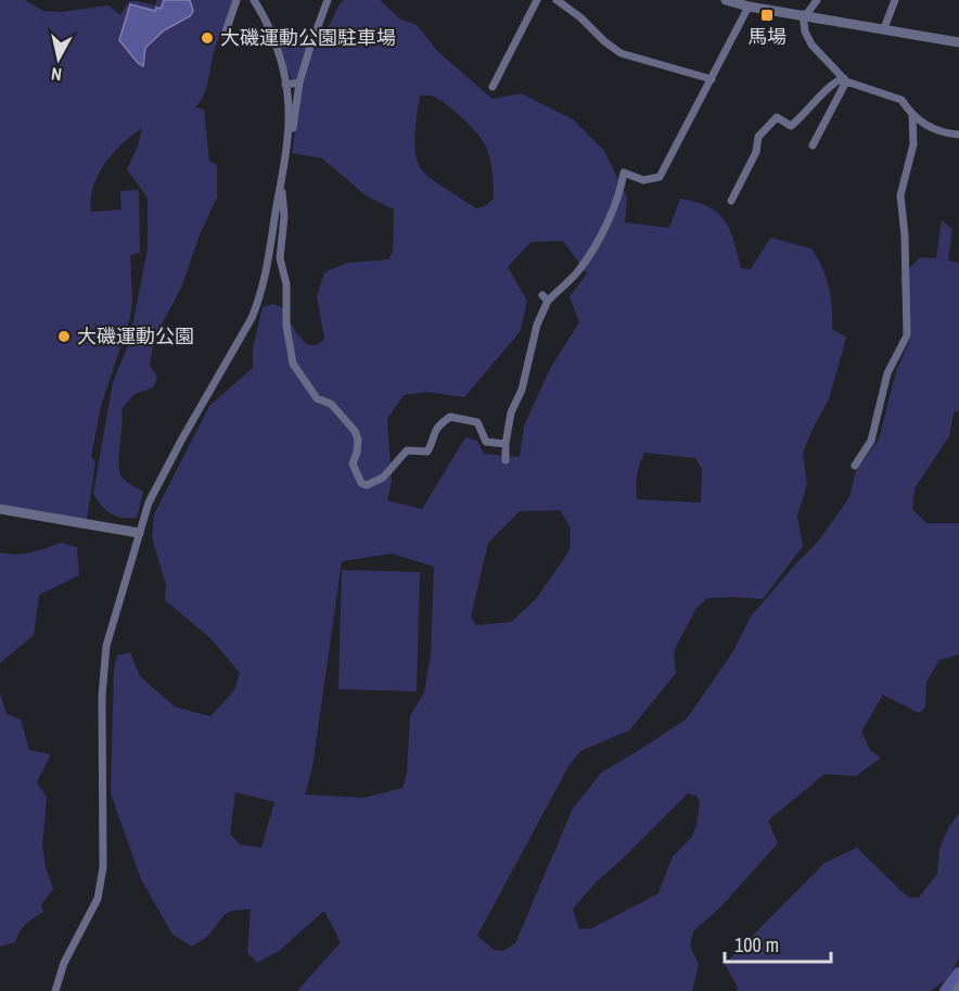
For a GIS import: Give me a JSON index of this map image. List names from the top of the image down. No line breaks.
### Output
{"places":{"transit":["馬場"],"other":["大磯運動公園駐車場","大磯運動公園"]},"scale_bar":"100 m","north":"bottom"}
